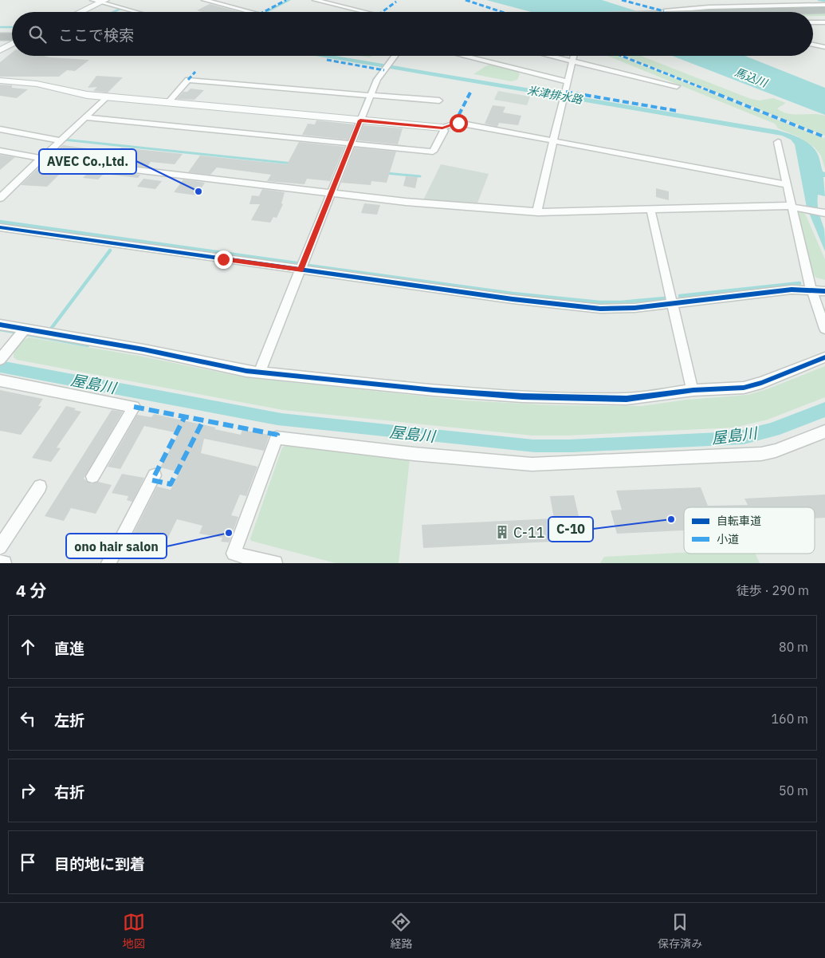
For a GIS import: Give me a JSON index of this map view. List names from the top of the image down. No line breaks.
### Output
{"water":["馬込川","米津排水路","屋島川"],"places":{"other":["AVEC Co.,Ltd.","C-10","ono hair salon"],"building":["C-11"]},"legend":["自転車道","小道"],"page":{"search":"ここで検索","heading":["4 分","徒歩 · 290 m"],"list":[["直進","80 m"],["左折","160 m"],["右折","50 m"],"目的地に到着"],"nav":["地図","経路","保存済み"]}}
